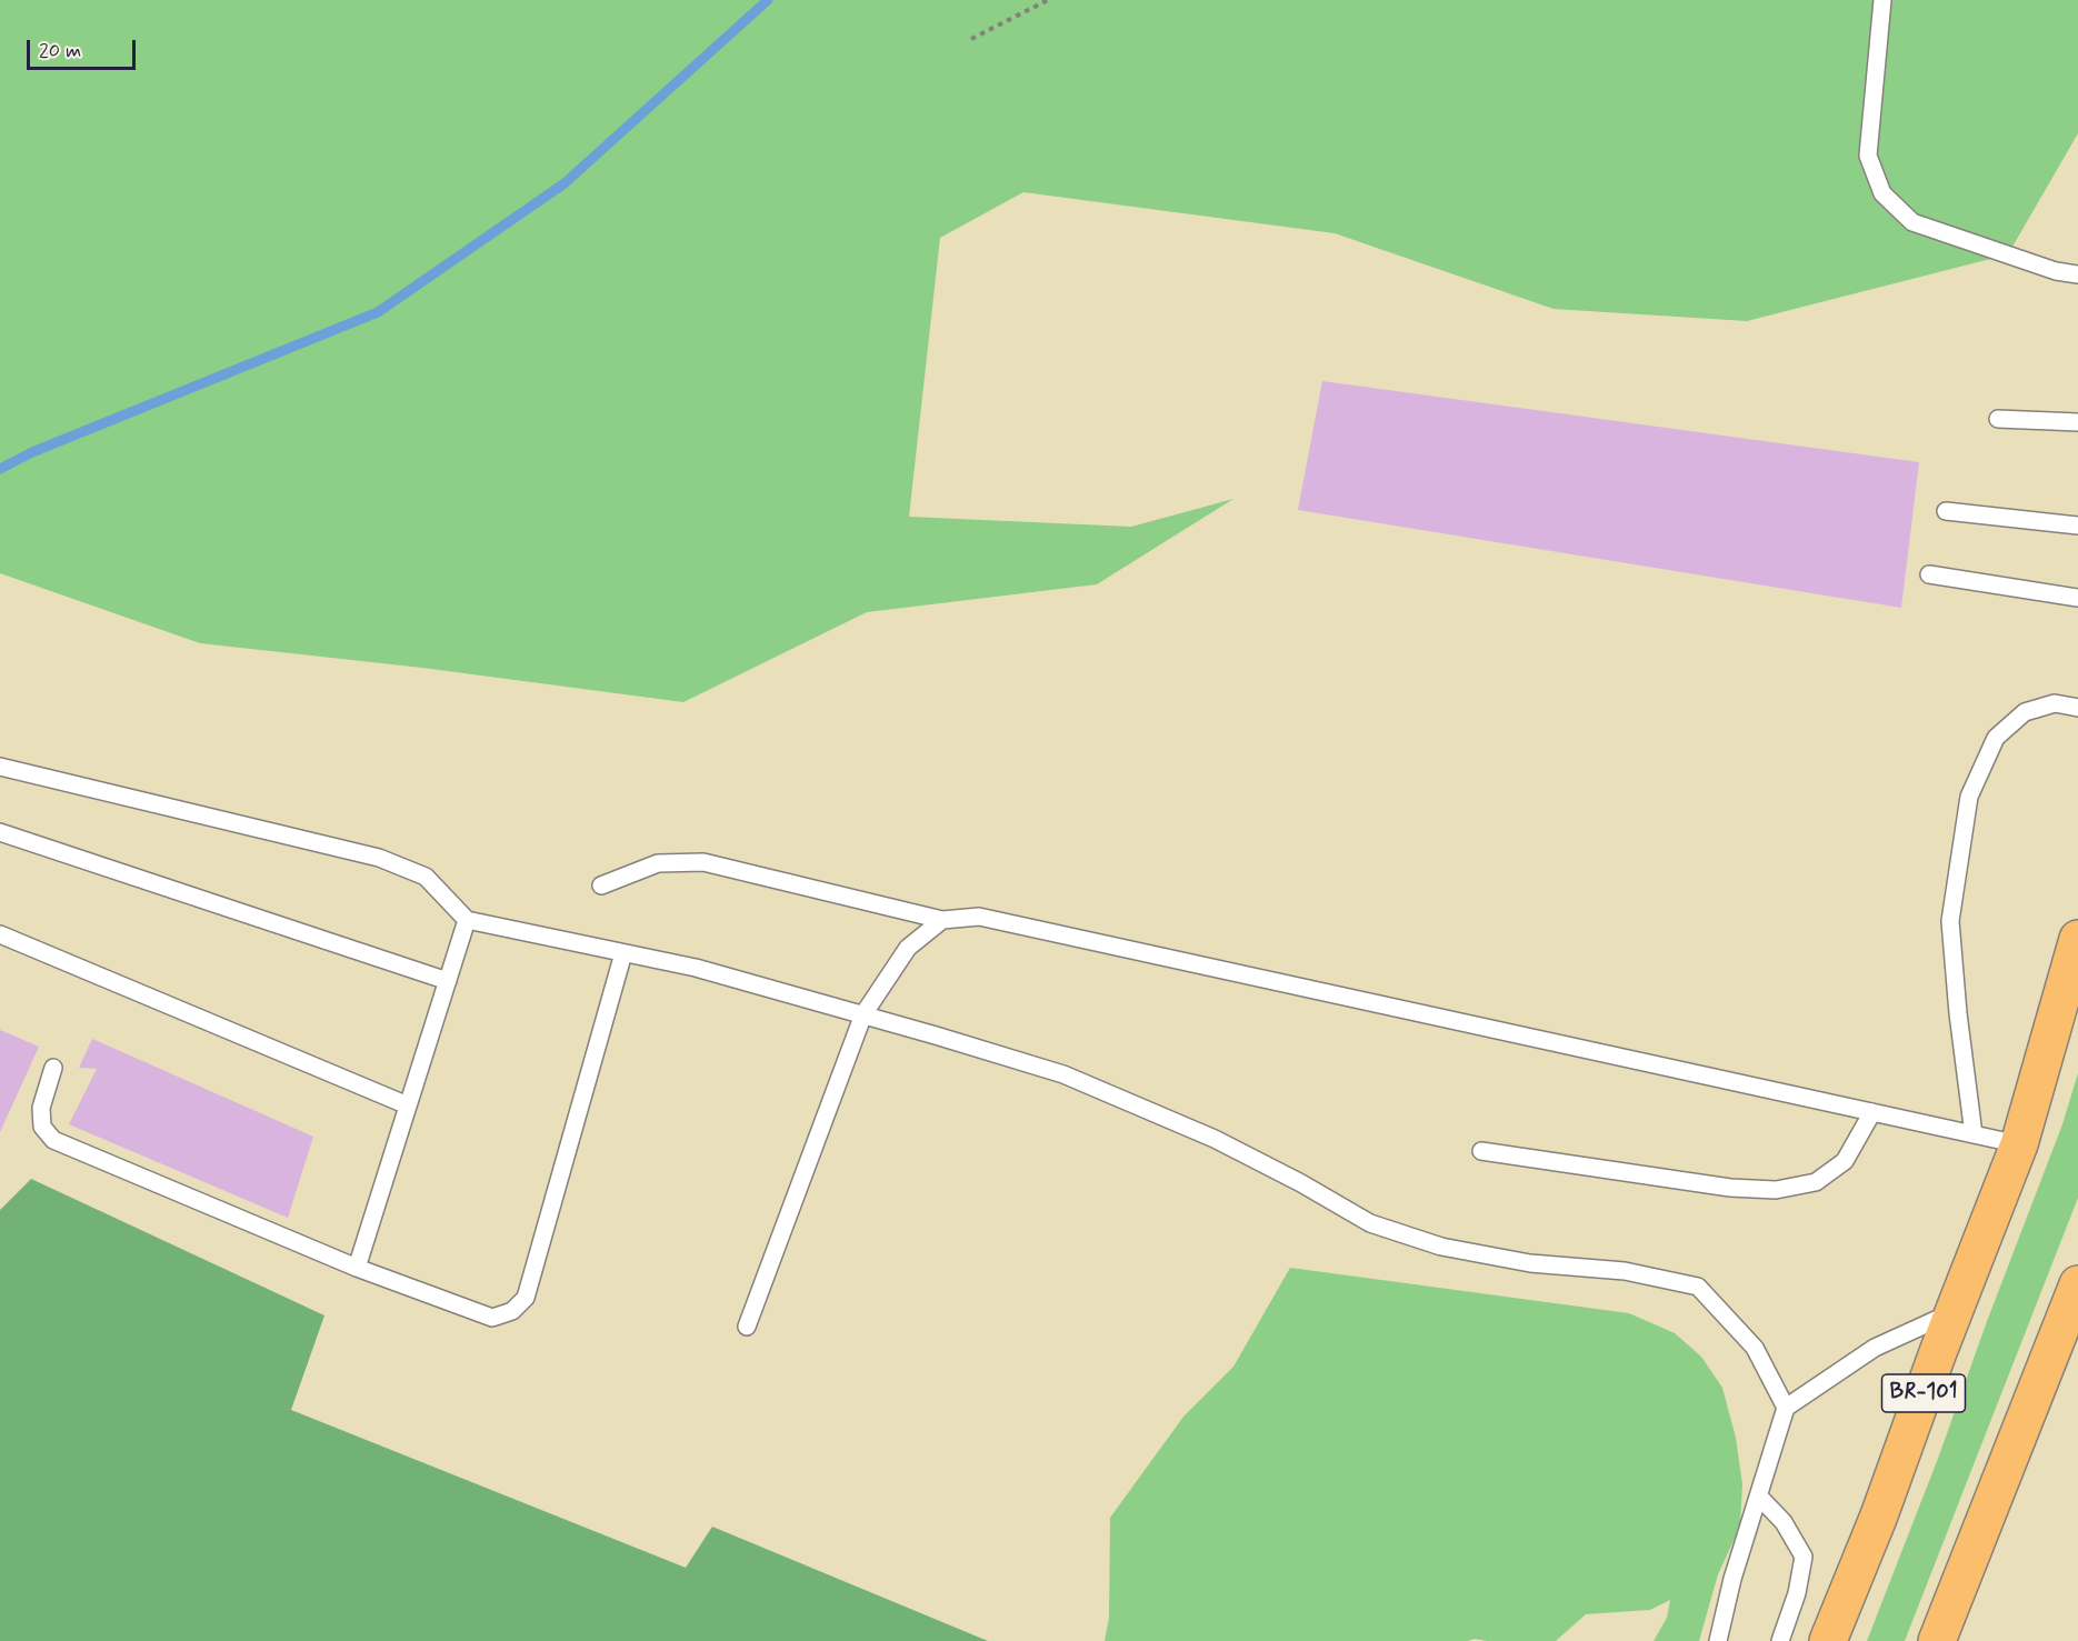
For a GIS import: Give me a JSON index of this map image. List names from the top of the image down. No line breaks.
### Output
{"streets":{"highway":["BR-101"]},"scale_bar":"20 m"}
